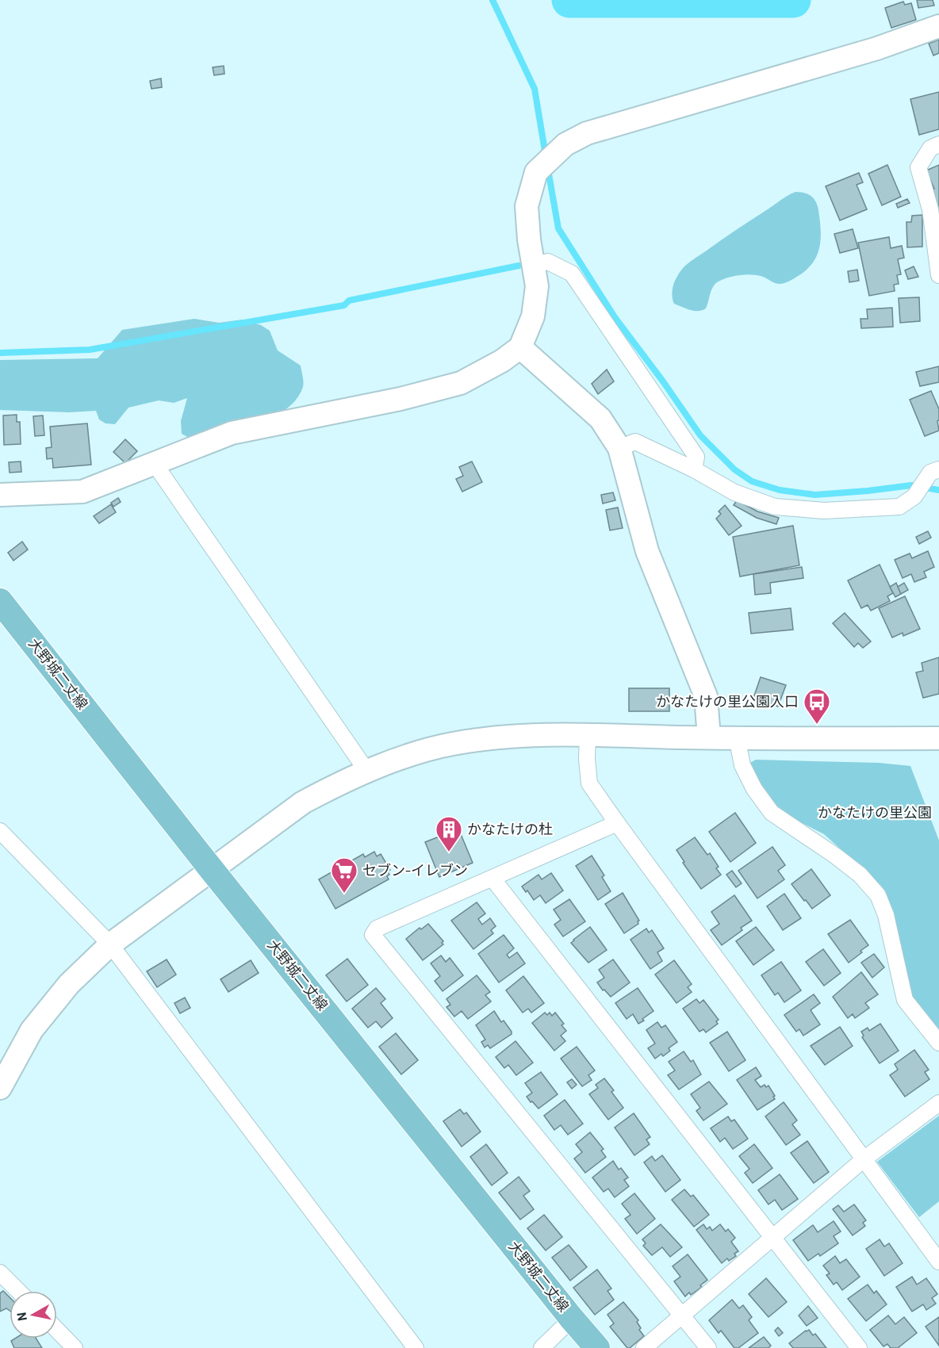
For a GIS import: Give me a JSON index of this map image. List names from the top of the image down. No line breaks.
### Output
{"streets":{"main road":["大野城二丈線"]},"parks":["かなたけの里公園"],"places":{"bus stop":["かなたけの里公園入口"],"building":["かなたけの杜"],"supermarket":["セブン-イレブン"]},"north":"left"}
